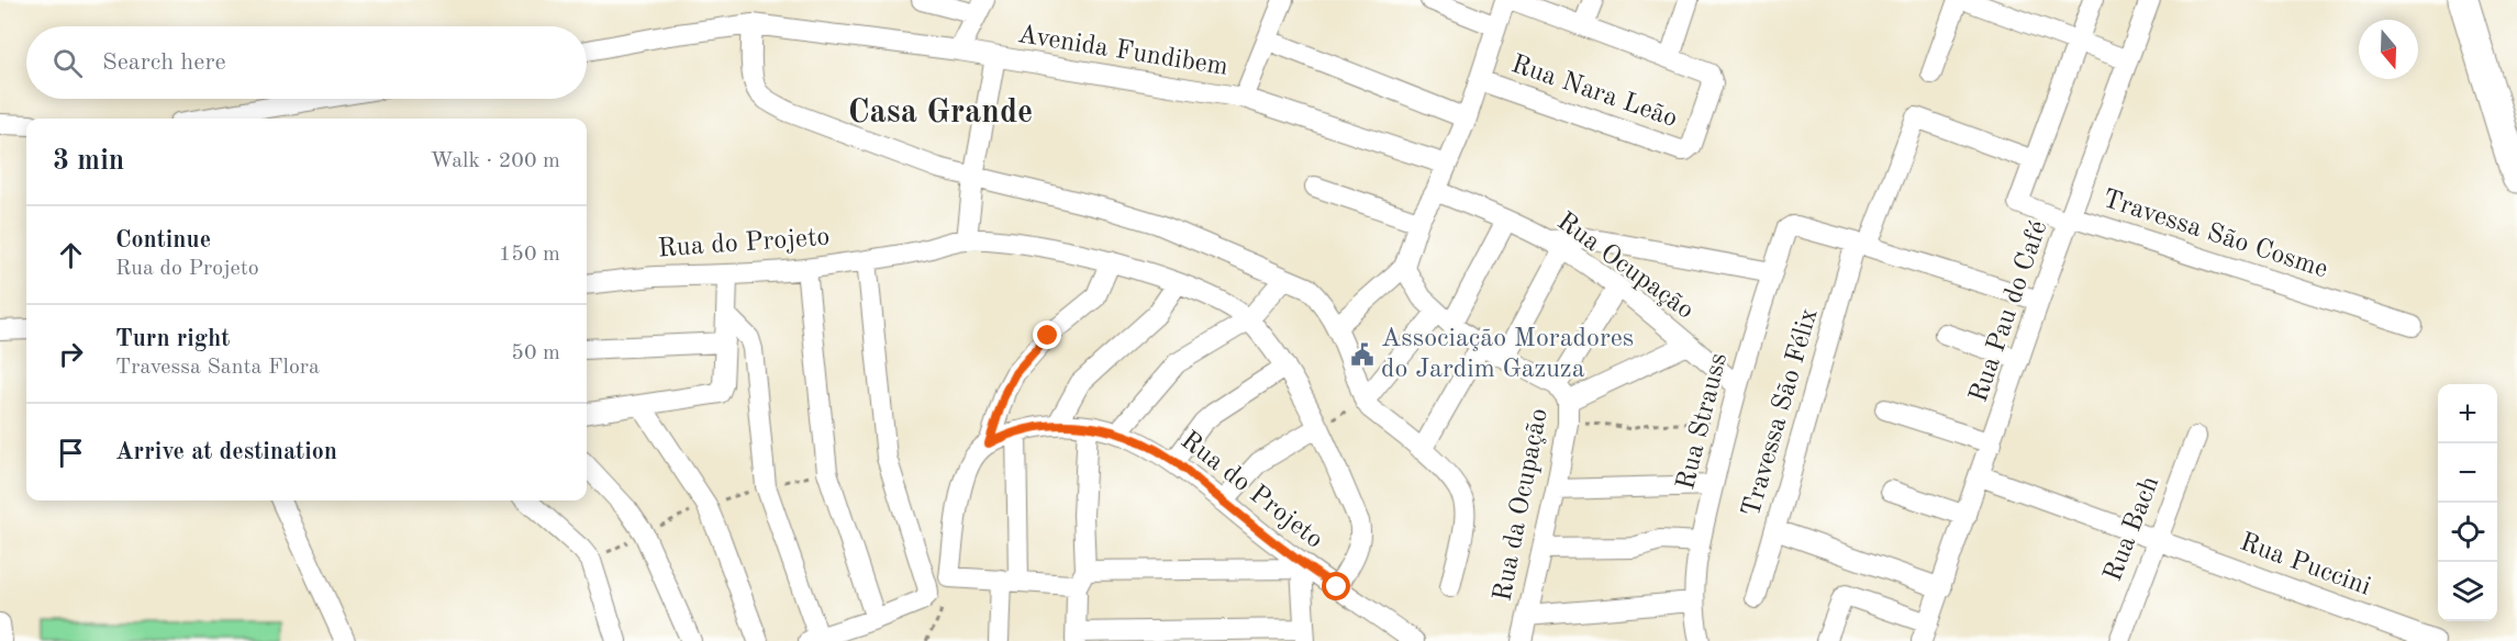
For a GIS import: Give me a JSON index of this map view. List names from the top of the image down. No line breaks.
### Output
{"streets":{"street":["Avenida Fundibem","Rua Nara Leão","Travessa São Cosme","Rua do Projeto","Rua Ocupação","Rua Pau do Café","Travessa São Félix","Rua Strauss","Rua da Ocupação","Rua Bach","Rua Puccini"]},"crossings":[["Travessa São Cosme","Rua Pau do Café"],["Travessa São Cosme","Travessa São Félix"],["Rua Ocupação","Rua Strauss"],["Rua Pau do Café","Rua Puccini"],["Travessa São Félix","Rua Strauss"],["Rua Bach","Rua Puccini"]],"districts":["Casa Grande"],"places":{"public building":["Associação Moradores do Jardim Gazuza"]},"north":"bottom","page":{"search":"Search here","heading":["3 min","Walk · 200 m"],"list":[["Continue","Rua do Projeto","150 m"],["Turn right","Travessa Santa Flora","50 m"],"Arrive at destination"],"map_buttons":["+","−"]}}
